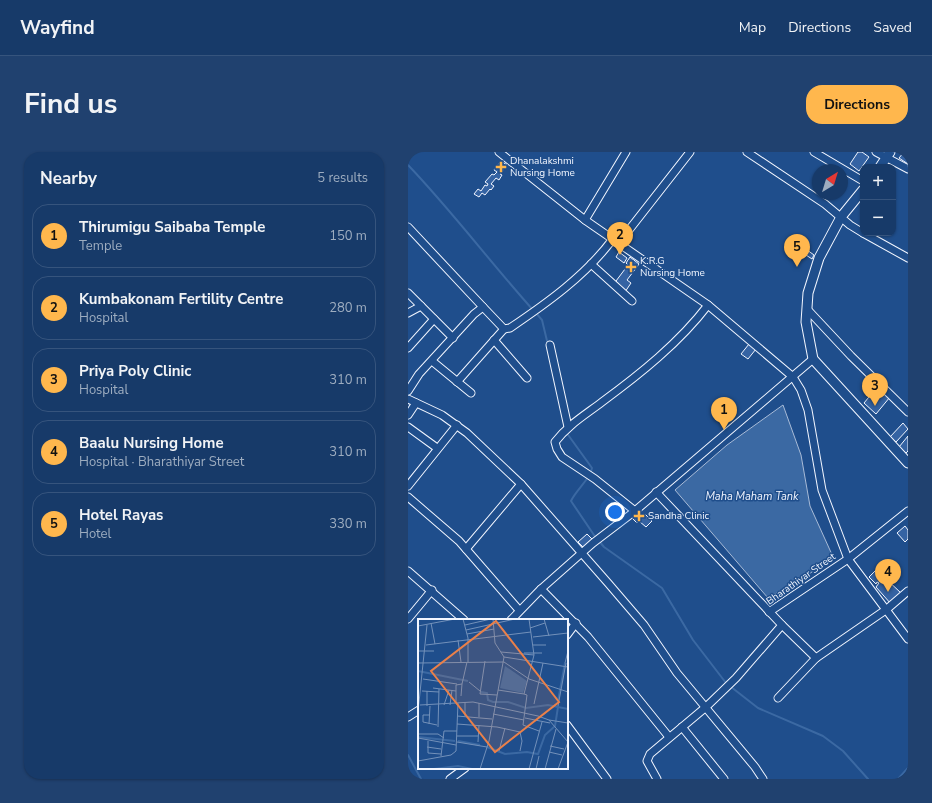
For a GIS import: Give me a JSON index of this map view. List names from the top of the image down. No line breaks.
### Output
{"streets":{"street":["Bharathiyar Street"]},"water":["Maha Maham Tank"],"places":{"health":["Dhanalakshmi Nursing Home","K.R.G Nursing Home","Sandha Clinic"]},"north":"top right","page":{"header":"Wayfind","nav":["Map","Directions","Saved"],"title":"Find us","buttons":"Directions","heading":["Nearby","5 results"],"map_buttons":["+","−"],"list":[{"mark":"1","name":"Thirumigu Saibaba Temple","note":"Temple","value":"150 m"},{"mark":"2","name":"Kumbakonam Fertility Centre","note":"Hospital","value":"280 m"},{"mark":"3","name":"Priya Poly Clinic","note":"Hospital","value":"310 m"},{"mark":"4","name":"Baalu Nursing Home","note":"Hospital · Bharathiyar Street","value":"310 m"},{"mark":"5","name":"Hotel Rayas","note":"Hotel","value":"330 m"}],"pins":["2","5","3","1","4"]}}
